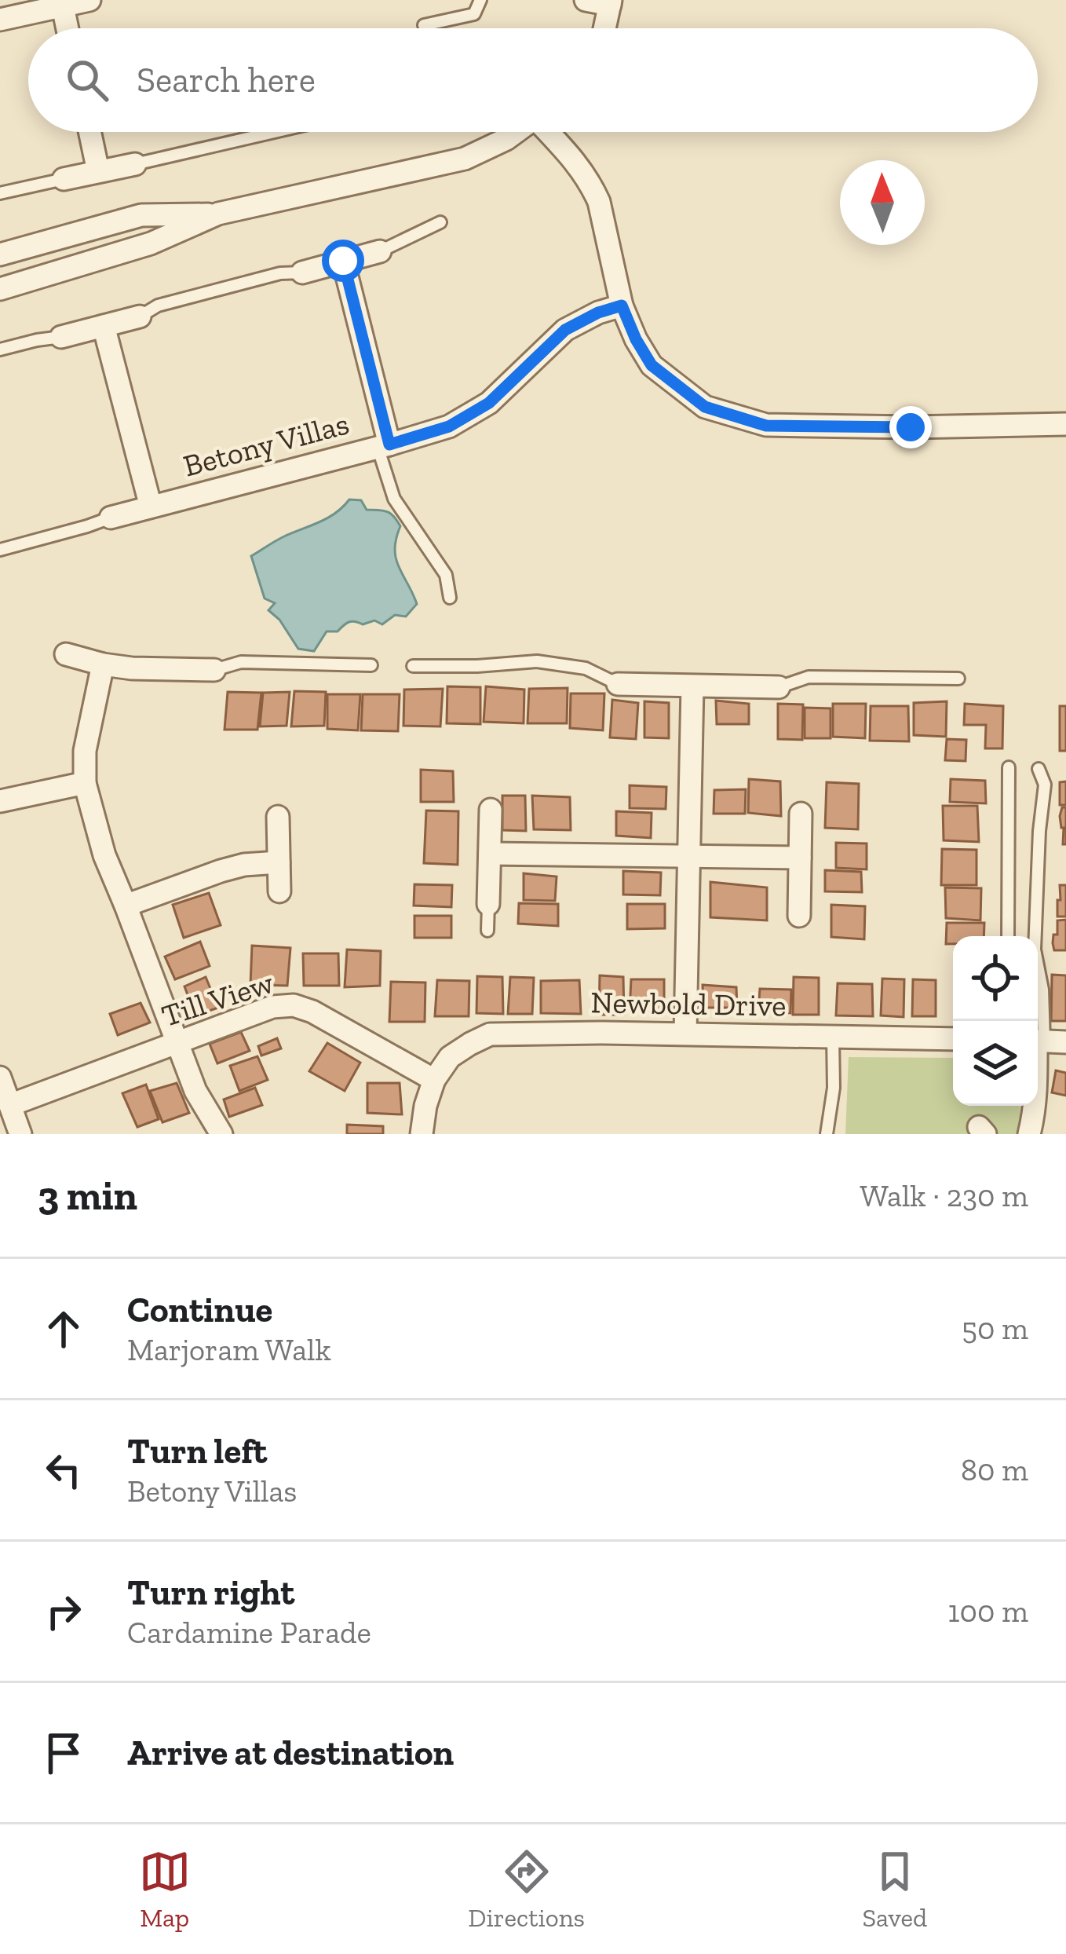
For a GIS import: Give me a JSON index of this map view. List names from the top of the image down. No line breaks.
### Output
{"streets":{"street":["Betony Villas","Till View","Newbold Drive"]},"crossings":[["Till View","Newbold Drive"]],"north":"top","page":{"search":"Search here","heading":["3 min","Walk · 230 m"],"list":[["Continue","Marjoram Walk","50 m"],["Turn left","Betony Villas","80 m"],["Turn right","Cardamine Parade","100 m"],"Arrive at destination"],"nav":["Map","Directions","Saved"]}}
